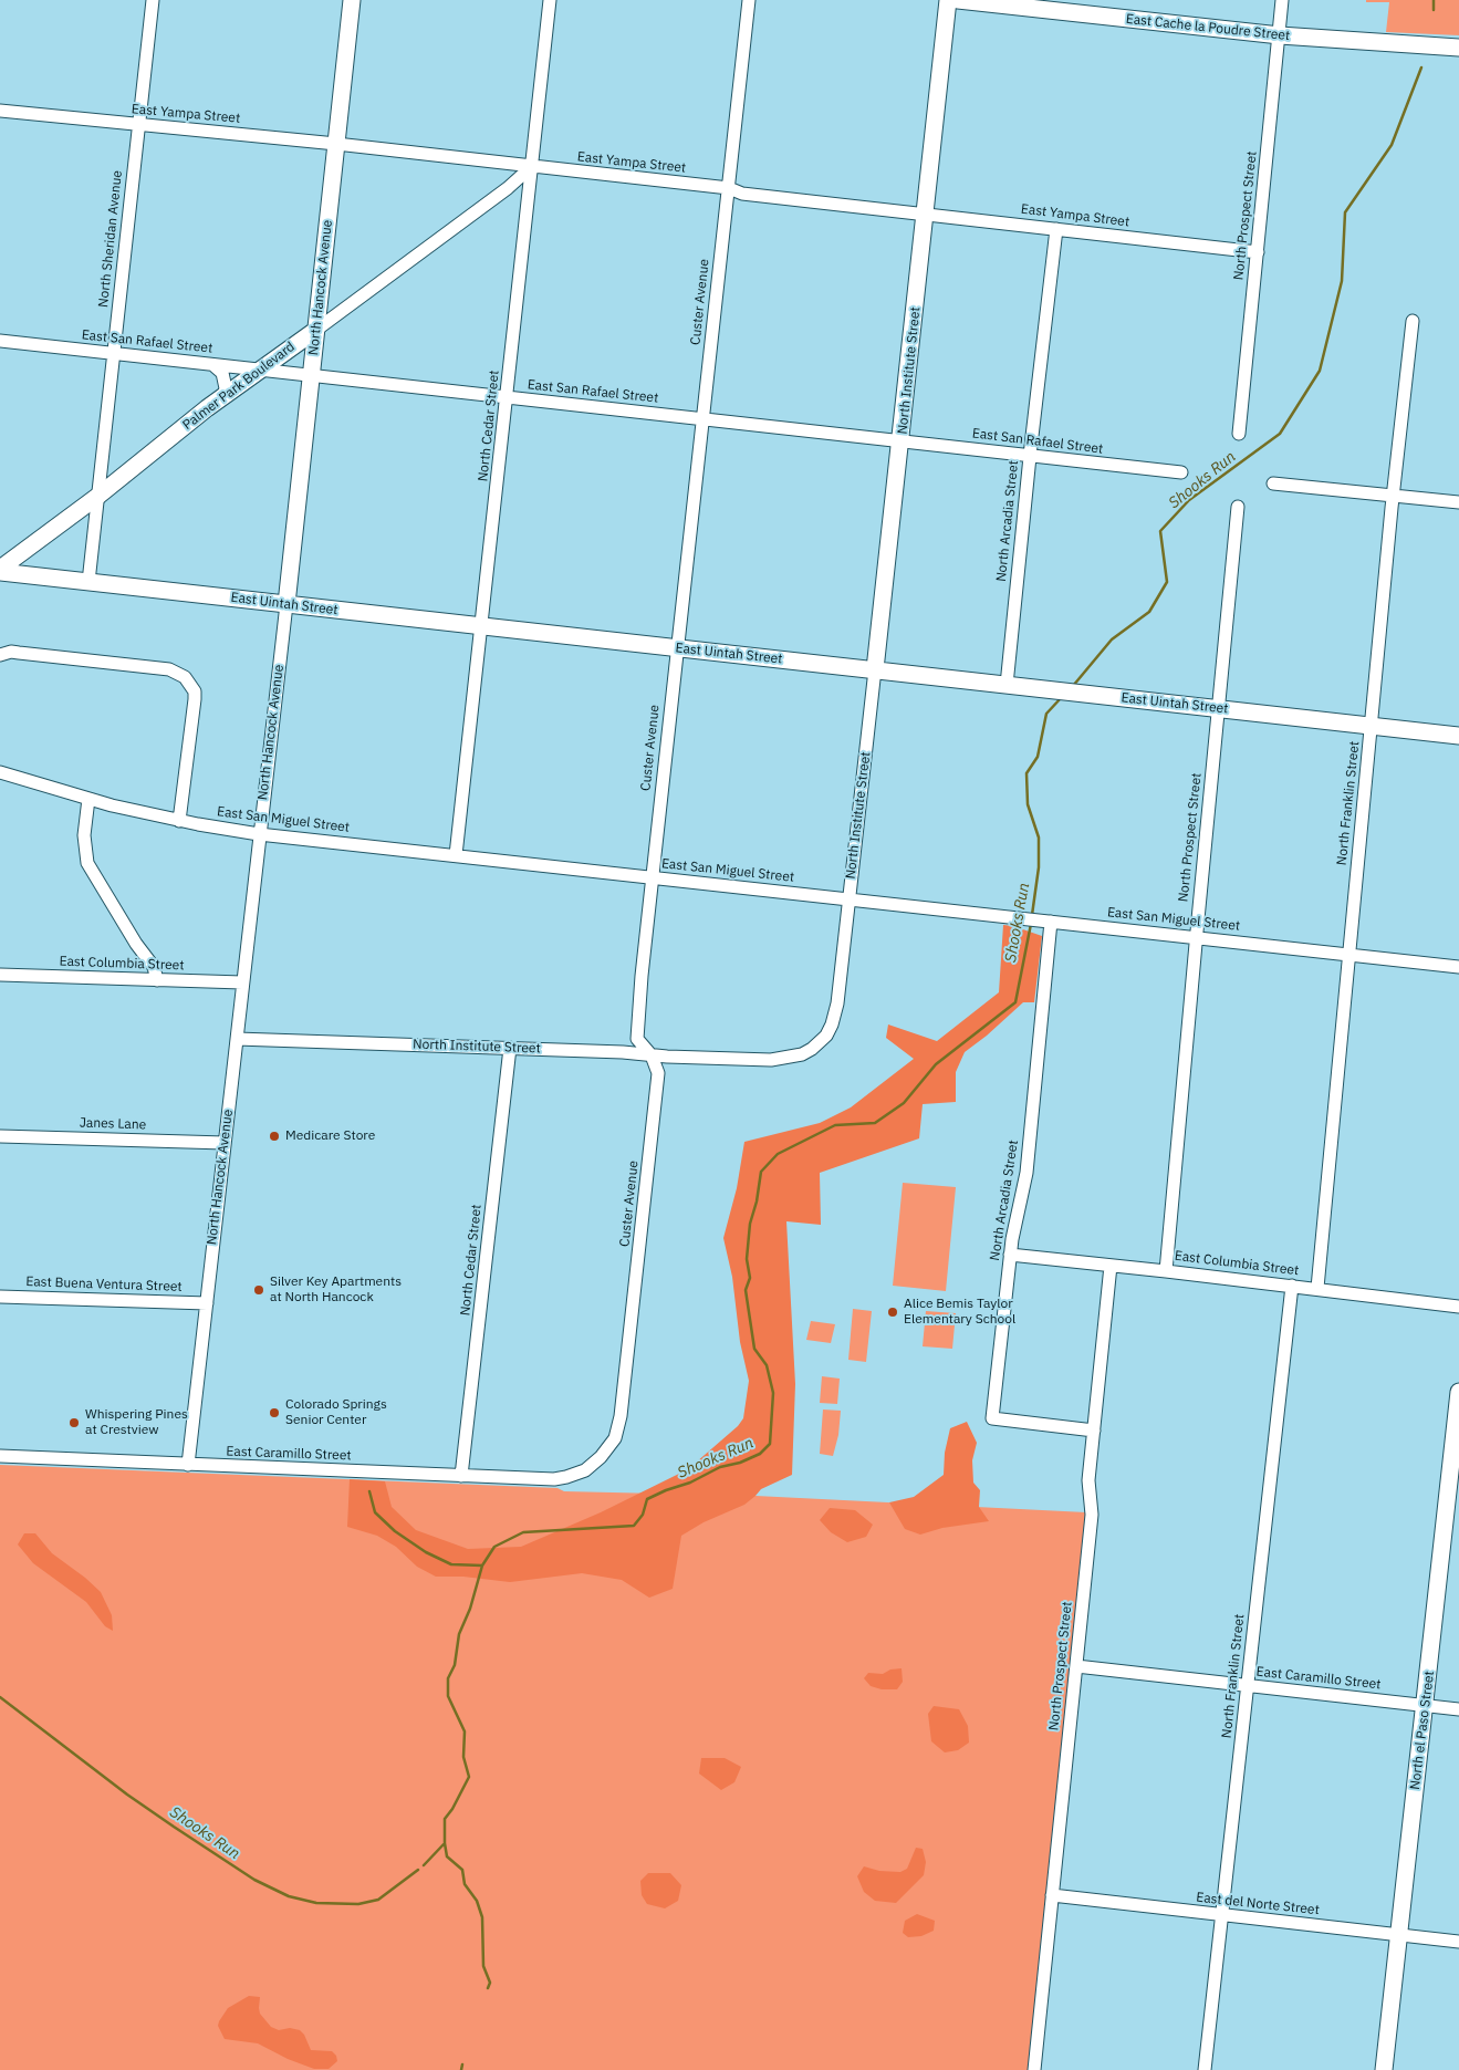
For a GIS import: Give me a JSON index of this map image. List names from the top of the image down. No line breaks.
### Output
{"streets":{"main road":["East Cache la Poudre Street","North Hancock Avenue","North Institute Street","Palmer Park Boulevard","East Uintah Street","North el Paso Street"],"street":["East Yampa Street","North Prospect Street","North Sheridan Avenue","Custer Avenue","East San Rafael Street","North Cedar Street","North Arcadia Street","North Franklin Street","East San Miguel Street","East Columbia Street","Janes Lane","East Buena Ventura Street","East Caramillo Street","East del Norte Street"]},"crossings":[["East Cache la Poudre Street","North Prospect Street"],["East Yampa Street","North Prospect Street"],["East Yampa Street","North Sheridan Avenue"],["East Yampa Street","North Hancock Avenue"],["East Yampa Street","Custer Avenue"],["East Yampa Street","North Institute Street"],["East Yampa Street","Palmer Park Boulevard"],["East Yampa Street","North Cedar Street"],["East Yampa Street","North Arcadia Street"],["North Prospect Street","North Arcadia Street"],["North Prospect Street","East Uintah Street"],["North Prospect Street","East San Miguel Street"],["North Prospect Street","East Columbia Street"],["North Prospect Street","East Caramillo Street"],["North Prospect Street","East del Norte Street"],["North Sheridan Avenue","East San Rafael Street"],["North Sheridan Avenue","Palmer Park Boulevard"],["North Sheridan Avenue","East Uintah Street"],["North Hancock Avenue","East San Rafael Street"],["North Hancock Avenue","North Institute Street"],["North Hancock Avenue","Palmer Park Boulevard"],["North Hancock Avenue","East Uintah Street"],["North Hancock Avenue","East San Miguel Street"],["North Hancock Avenue","East Columbia Street"],["North Hancock Avenue","Janes Lane"],["North Hancock Avenue","East Buena Ventura Street"],["North Hancock Avenue","East Caramillo Street"],["Custer Avenue","East San Rafael Street"],["Custer Avenue","North Institute Street"],["Custer Avenue","East Uintah Street"],["Custer Avenue","East San Miguel Street"],["Custer Avenue","East Caramillo Street"],["East San Rafael Street","North Institute Street"],["East San Rafael Street","Palmer Park Boulevard"],["East San Rafael Street","North Cedar Street"],["East San Rafael Street","North Arcadia Street"],["North Institute Street","North Cedar Street"],["North Institute Street","East Uintah Street"],["North Institute Street","East San Miguel Street"],["Palmer Park Boulevard","North Cedar Street"],["Palmer Park Boulevard","East Uintah Street"],["North Cedar Street","East Uintah Street"],["North Cedar Street","East San Miguel Street"],["North Cedar Street","East Caramillo Street"],["North Arcadia Street","East Uintah Street"],["North Arcadia Street","East San Miguel Street"],["North Arcadia Street","East Columbia Street"],["East Uintah Street","North Franklin Street"],["North Franklin Street","East San Miguel Street"],["North Franklin Street","East Columbia Street"],["North Franklin Street","East Caramillo Street"],["North Franklin Street","East del Norte Street"],["East Caramillo Street","North el Paso Street"],["North el Paso Street","East del Norte Street"]],"water":["Shooks Run"],"places":["Medicare Store","Silver Key Apartments at North Hancock","Alice Bemis Taylor Elementary School","Colorado Springs Senior Center","Whispering Pines at Crestview"]}
